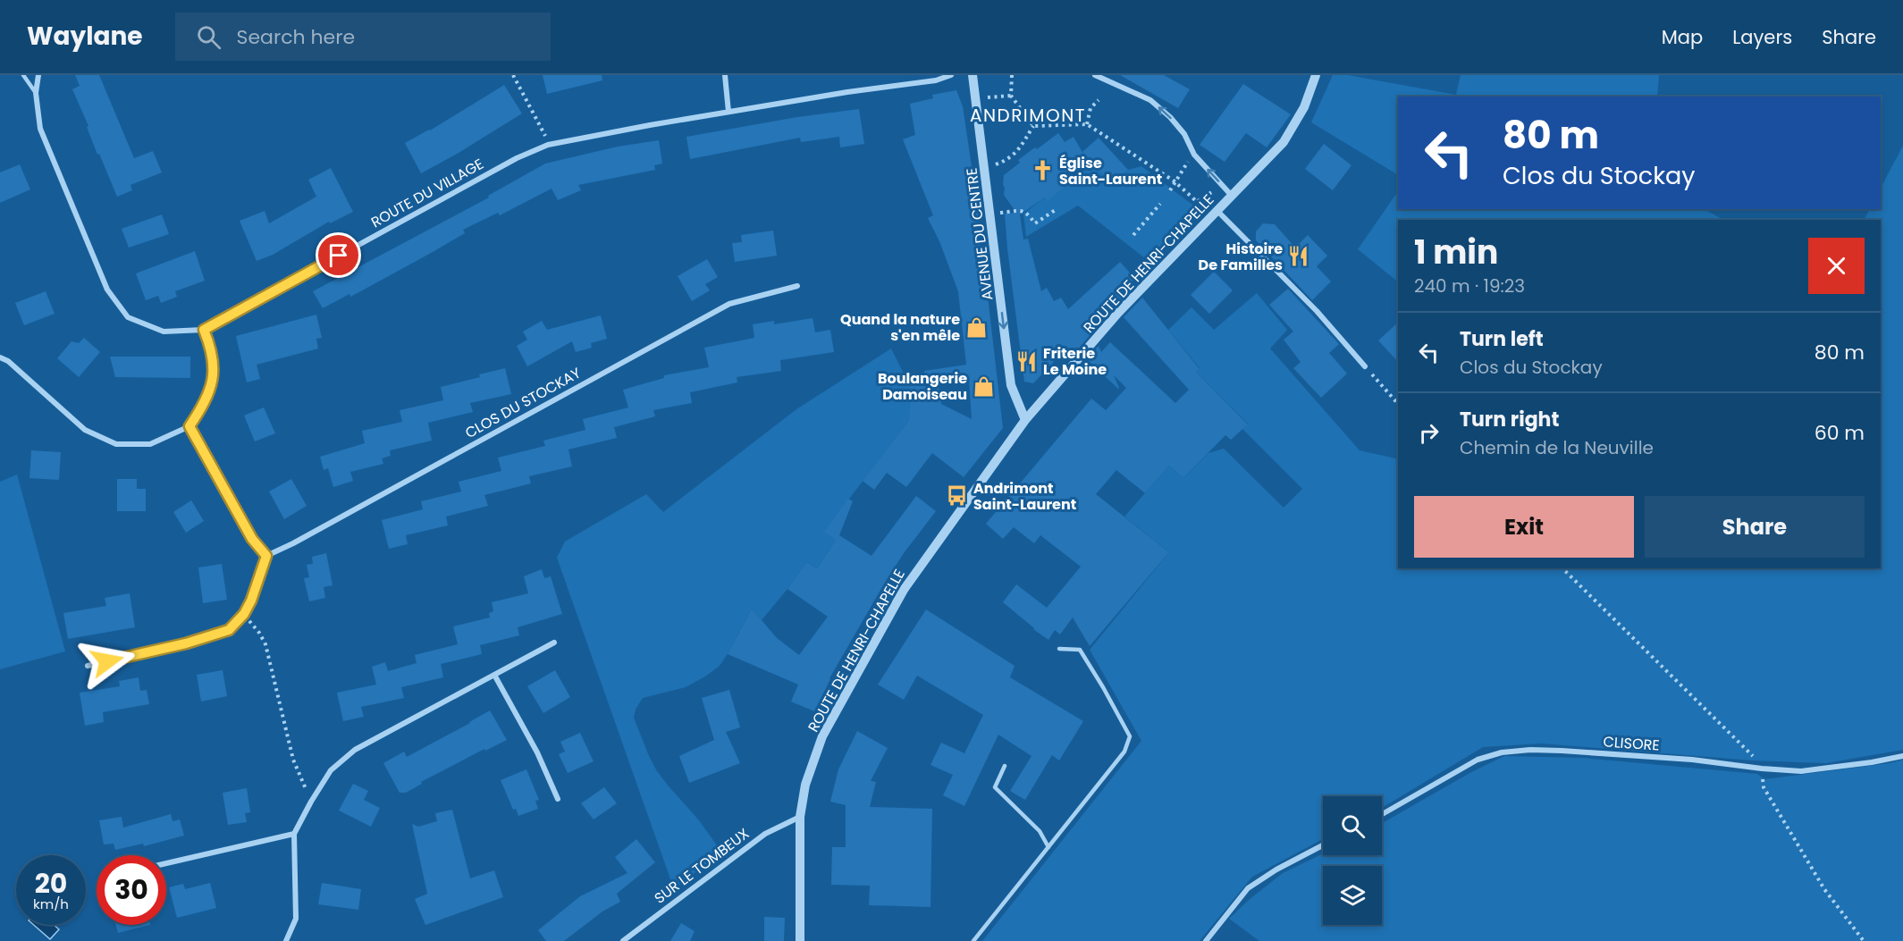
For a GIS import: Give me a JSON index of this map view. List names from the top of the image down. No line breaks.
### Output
{"streets":{"street":["ROUTE DU VILLAGE","AVENUE DU CENTRE","ROUTE DE HENRI-CHAPELLE","CLOS DU STOCKAY","CLISORE","SUR LE TOMBEUX"]},"crossings":[["AVENUE DU CENTRE","ROUTE DE HENRI-CHAPELLE"],["ROUTE DE HENRI-CHAPELLE","SUR LE TOMBEUX"]],"one_way":["AVENUE DU CENTRE"],"districts":["ANDRIMONT"],"places":{"church":["Église Saint-Laurent"],"restaurant":["Histoire De Familles","Friterie Le Moine"],"shop":["Quand la nature s'en mêle","Boulangerie Damoiseau"],"bus stop":["Andrimont Saint-Laurent"]},"page":{"header":"Waylane","search":"Search here","nav":["Map","Layers","Share"],"turn":["80 m","Clos du Stockay"],"heading":["1 min","240 m · 19:23"],"list":[{"name":"Turn left","note":"Clos du Stockay","value":"80 m"},{"name":"Turn right","note":"Chemin de la Neuville","value":"60 m"}],"buttons":["Exit","Share"],"speed":"20 km/h","limit":"30"}}
